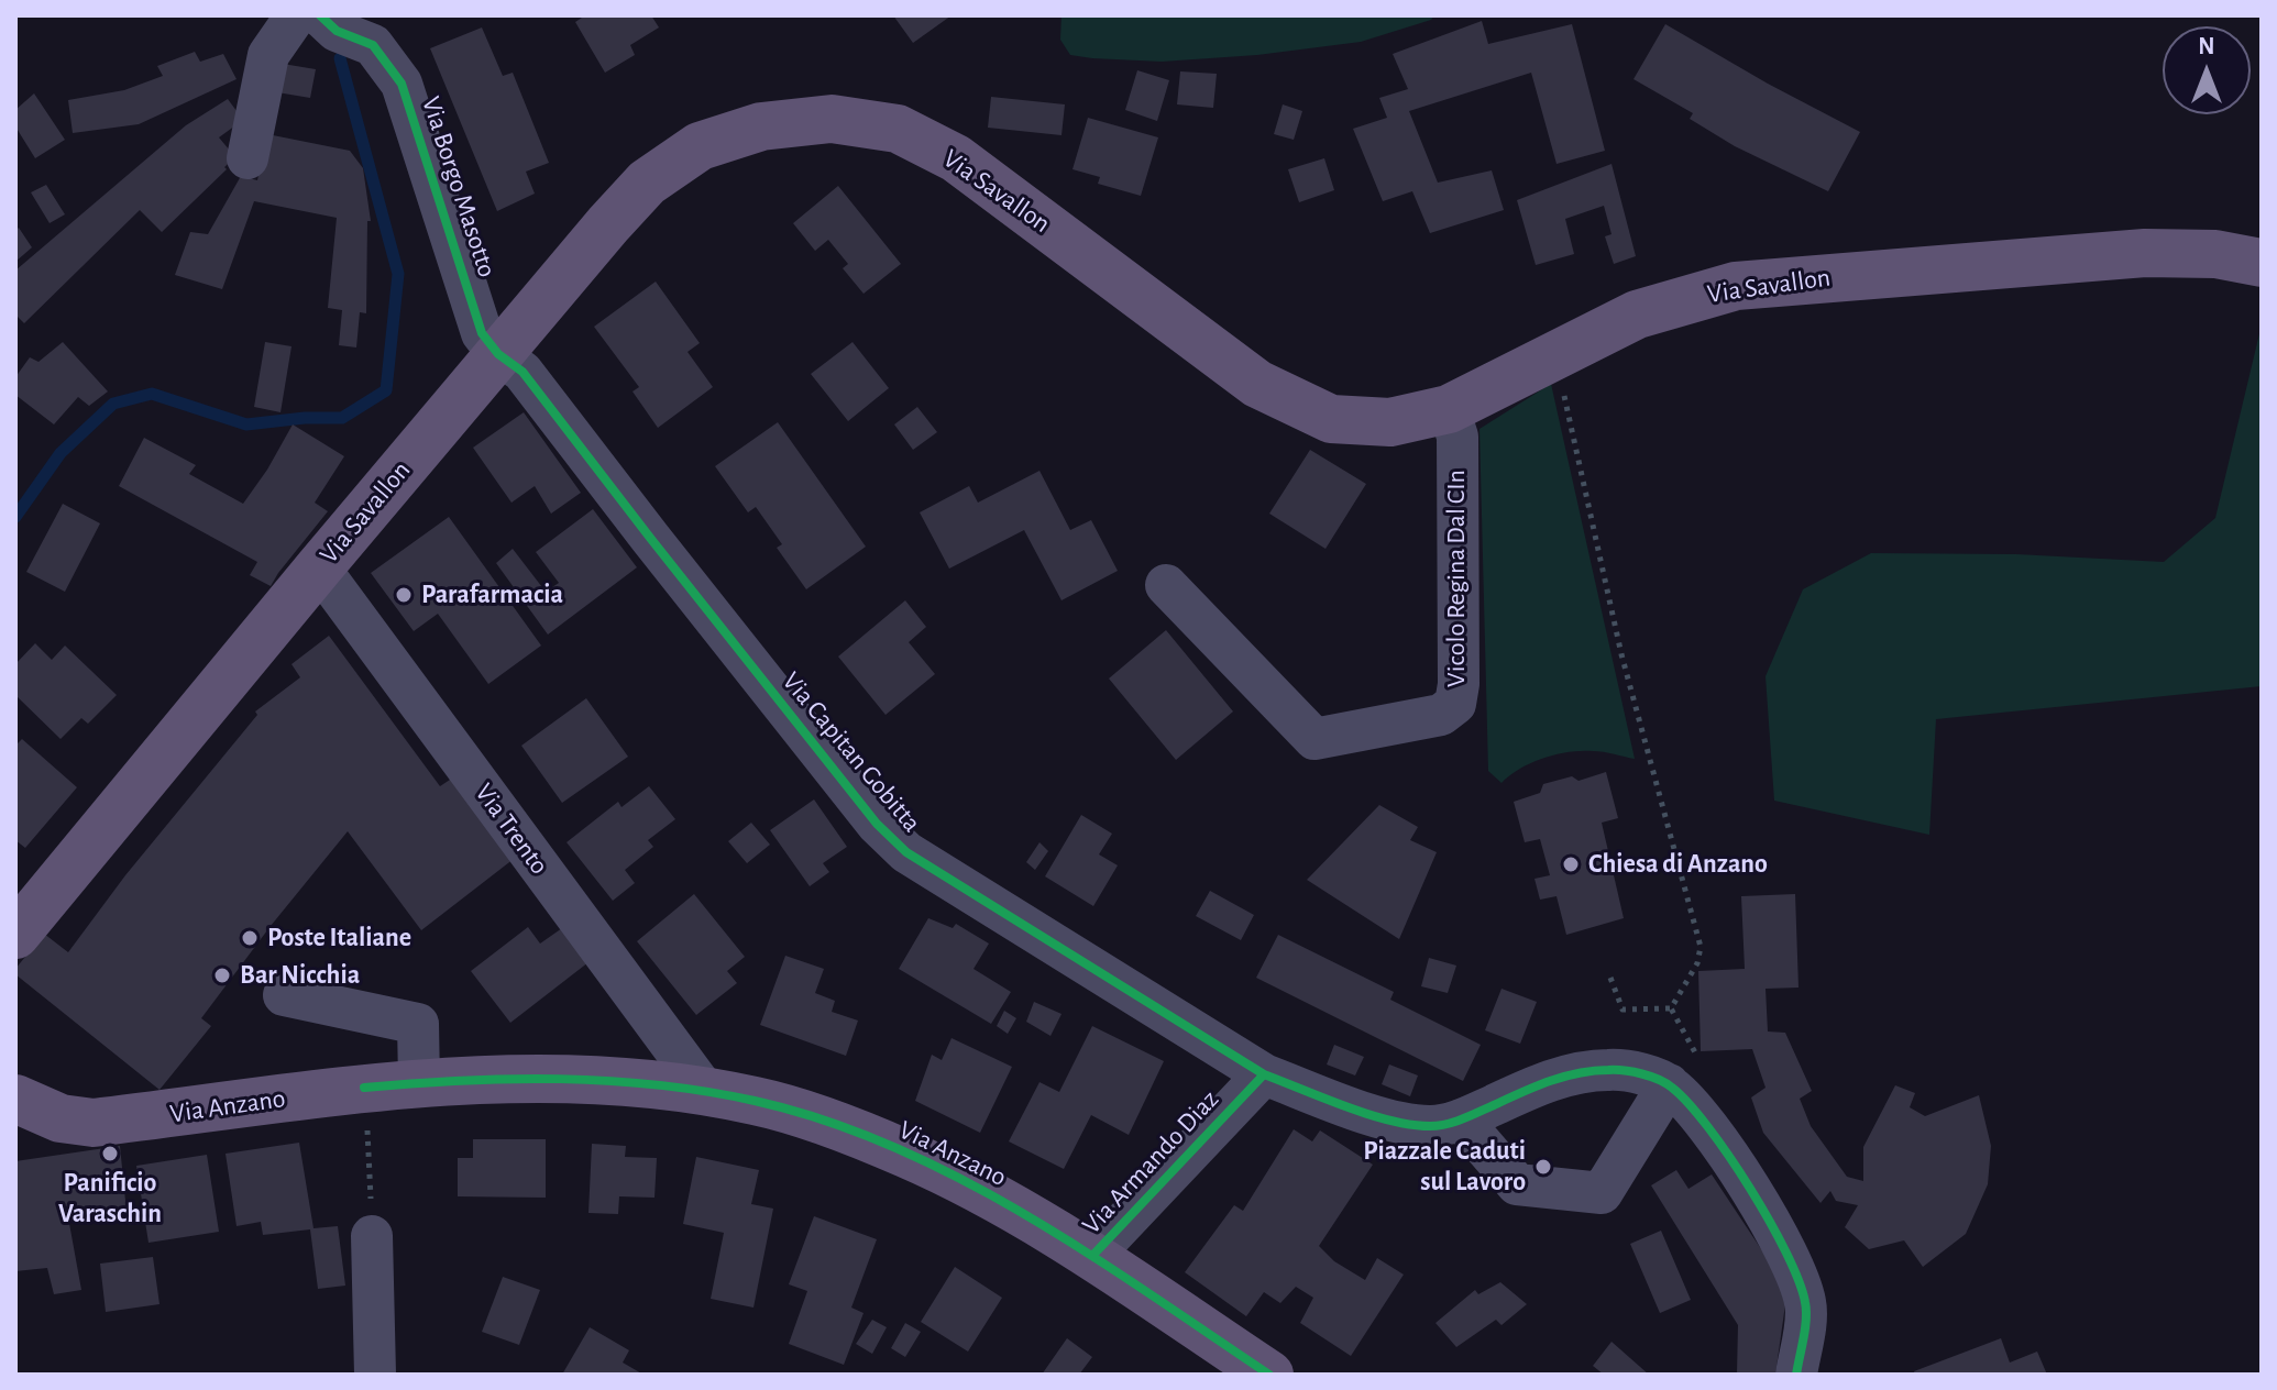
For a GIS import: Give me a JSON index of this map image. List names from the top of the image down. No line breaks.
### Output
{"streets":{"main road":["Via Savallon","Via Anzano"],"street":["Via Borgo Masotto","Vicolo Regina Dal CIn","Via Capitan Gobitta","Via Trento","Via Armando Diaz"]},"crossings":[["Via Borgo Masotto","Via Savallon"],["Via Borgo Masotto","Via Capitan Gobitta"],["Via Savallon","Vicolo Regina Dal CIn"],["Via Savallon","Via Capitan Gobitta"],["Via Savallon","Via Trento"],["Via Capitan Gobitta","Via Armando Diaz"],["Via Trento","Via Anzano"],["Via Anzano","Via Armando Diaz"]],"places":["Parafarmacia","Chiesa di Anzano","Poste Italiane","Bar Nicchia","Panificio Varaschin","Piazzale Caduti sul Lavoro"],"north":"top"}
